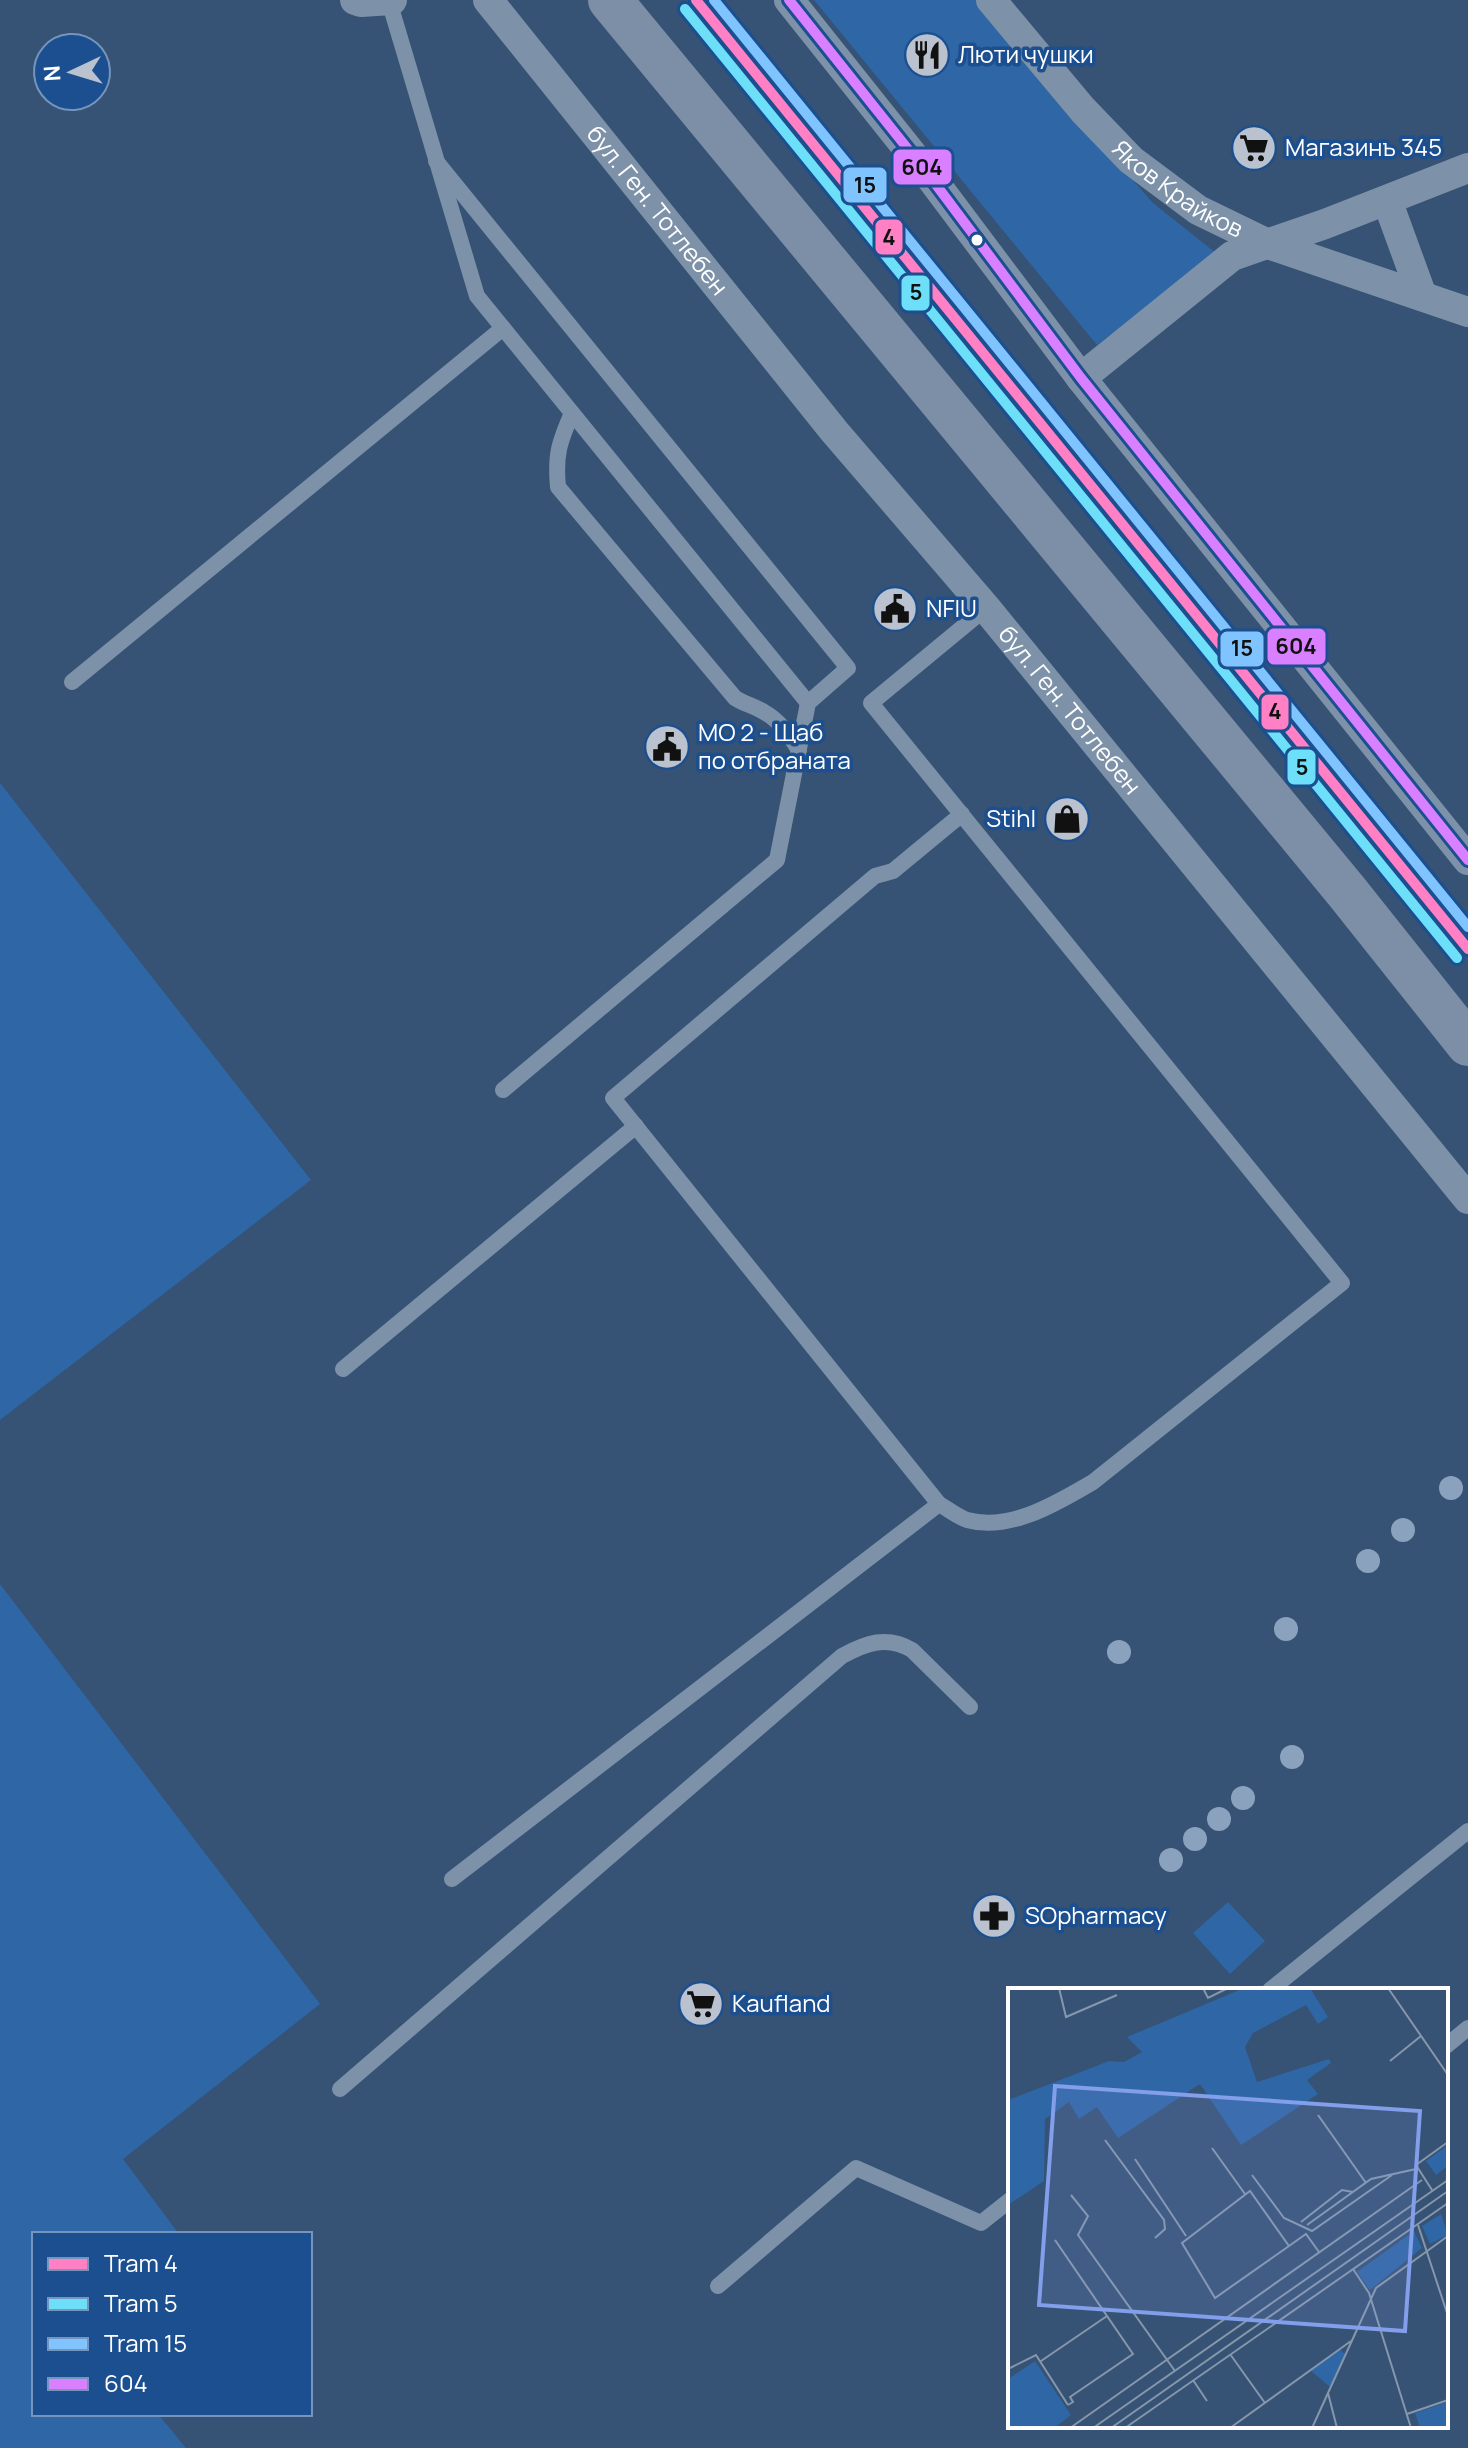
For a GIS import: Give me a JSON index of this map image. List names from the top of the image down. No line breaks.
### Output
{"streets":{"street":["Яков Крайков","бул. Ген. Тотлебен"]},"places":{"restaurant":["Люти чушки"],"supermarket":["Магазинъ 345","Kaufland"],"public building":["NFIU","МО 2 - Щаб по отбраната"],"shop":["Stihl"],"pharmacy":["SOpharmacy"]},"lines":["tram line 4","tram line 15","transit line 604","tram line 5"],"legend":["Tram 4","Tram 5","Tram 15","604"],"north":"left"}
